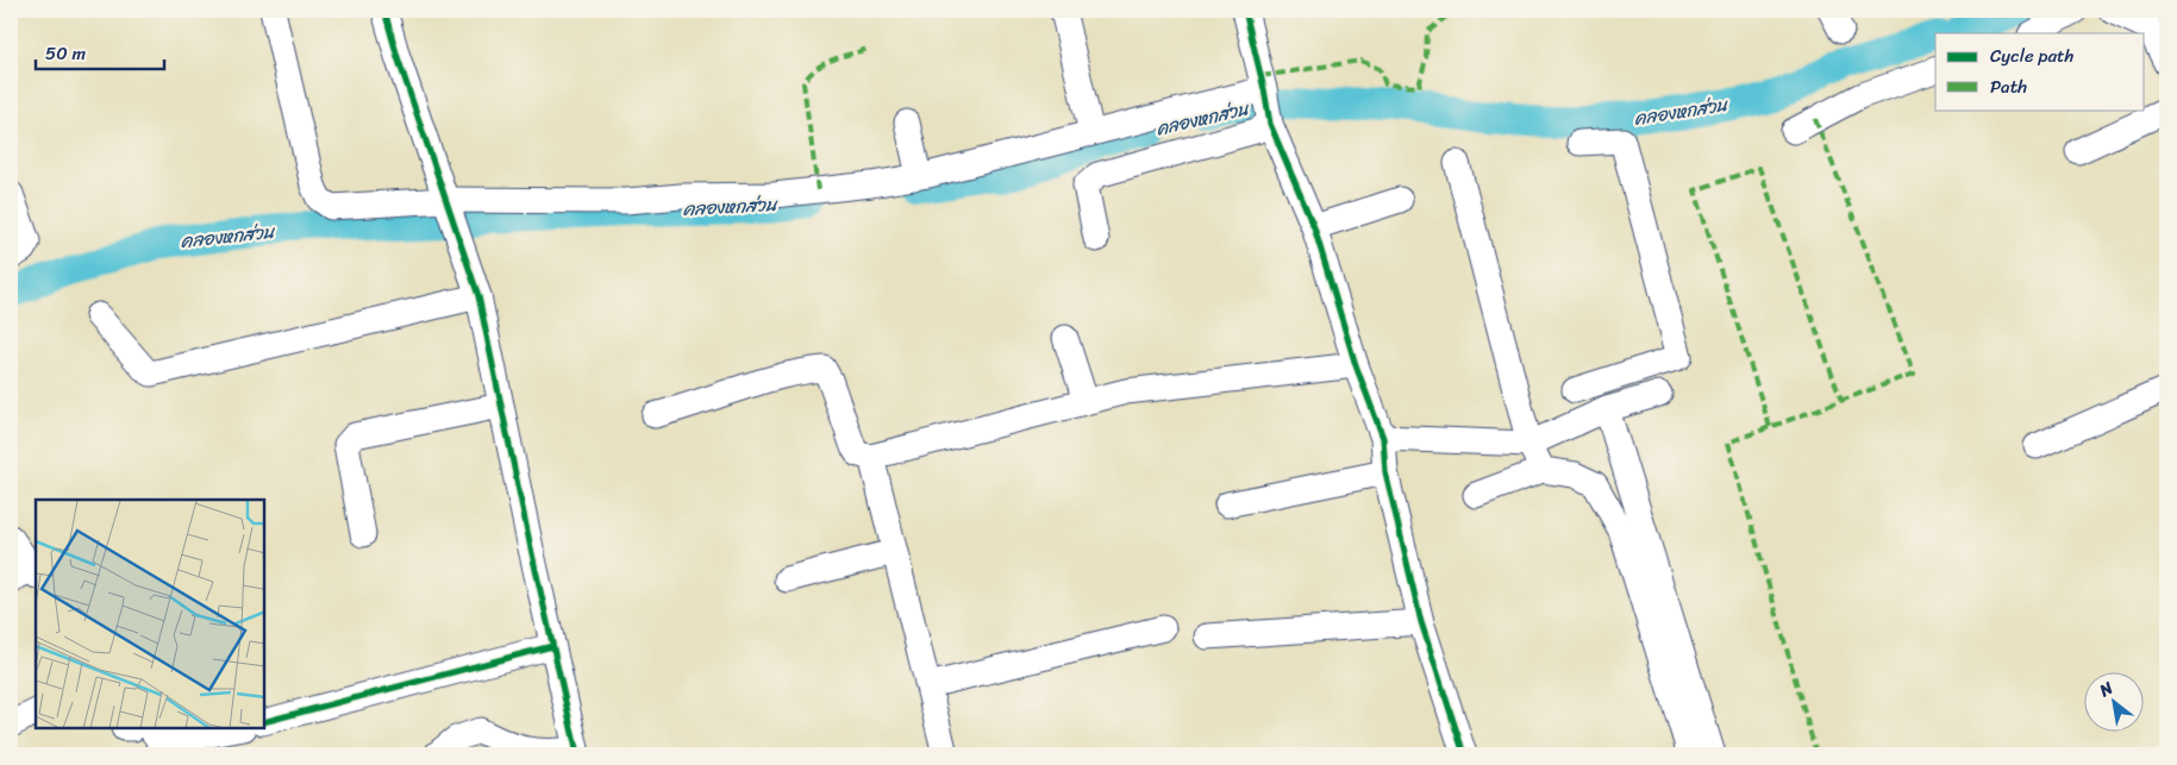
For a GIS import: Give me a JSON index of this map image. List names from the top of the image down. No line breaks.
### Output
{"water":["คลองหกส่วน"],"legend":["Cycle path","Path"],"scale_bar":"50 m","north":"top left"}
